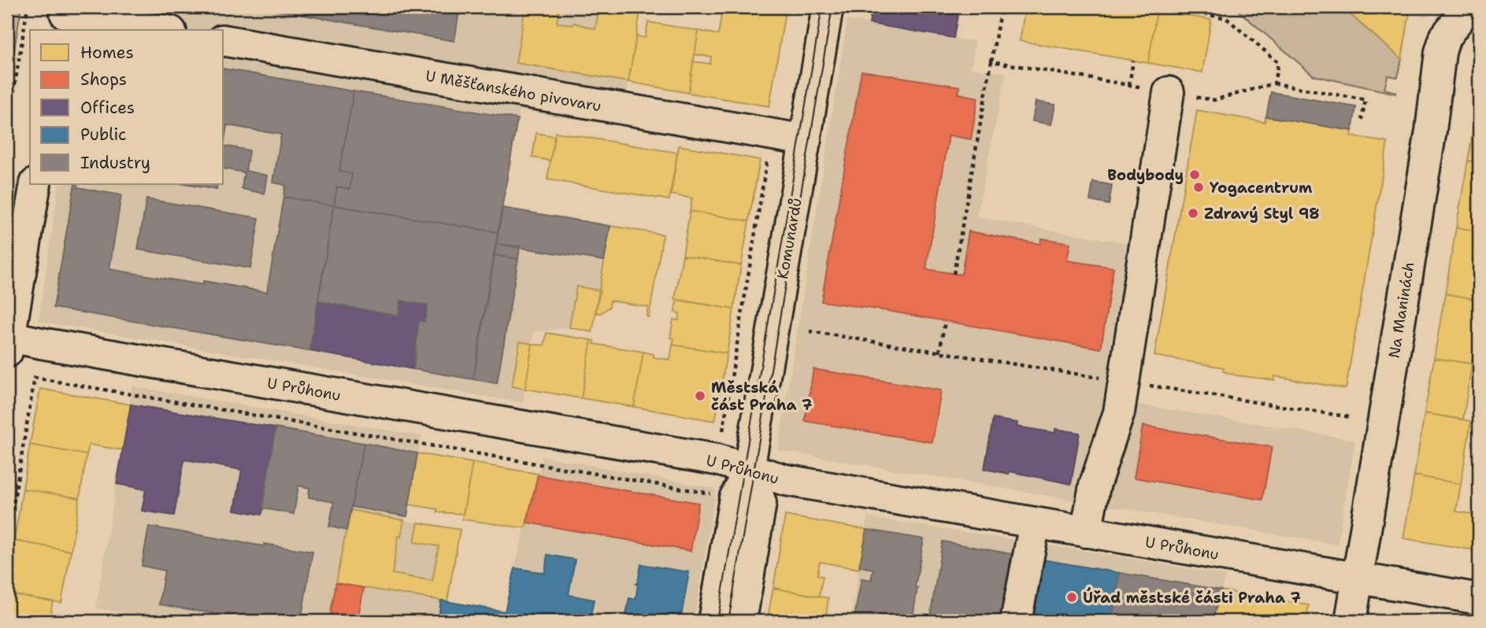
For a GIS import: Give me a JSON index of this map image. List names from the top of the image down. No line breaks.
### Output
{"streets":{"street":["U Měšťanského pivovaru","Komunardů","Na Maninách","U Průhonu"]},"crossings":[["U Měšťanského pivovaru","Komunardů"],["Komunardů","U Průhonu"],["Na Maninách","U Průhonu"]],"places":["Bodybody","Yogacentrum","Zdravý Styl 98","Městská část Praha 7","Úřad městské části Praha 7"],"legend":["Homes","Shops","Offices","Public","Industry"]}
